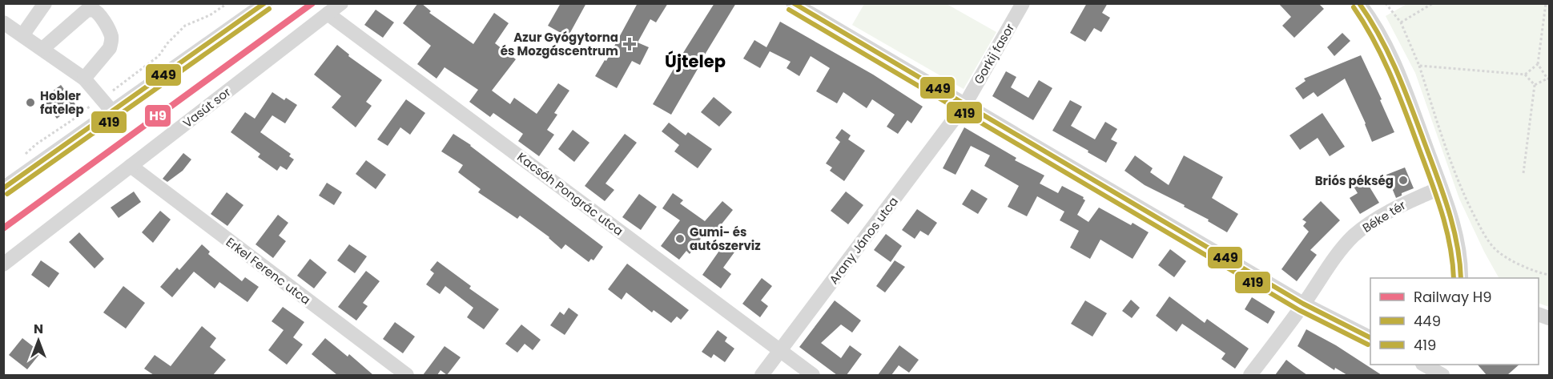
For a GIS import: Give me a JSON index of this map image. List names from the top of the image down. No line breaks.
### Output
{"streets":{"street":["Gorkij fasor","Vasút sor","Kacsóh Pongrác utca","Béke tér","Arany János utca","Erkel Ferenc utca"]},"crossings":[["Gorkij fasor","Arany János utca"],["Vasút sor","Kacsóh Pongrác utca"],["Vasút sor","Erkel Ferenc utca"],["Kacsóh Pongrác utca","Arany János utca"]],"districts":["Újtelep"],"places":{"health":["Azur Gyógytorna és Mozgáscentrum"],"other":["Hobler fatelep","Briós pékség","Gumi- és autószerviz"]},"lines":["rail line H9","transit line 449","transit line 419"],"legend":["Railway H9","449","419"],"north":"top"}
